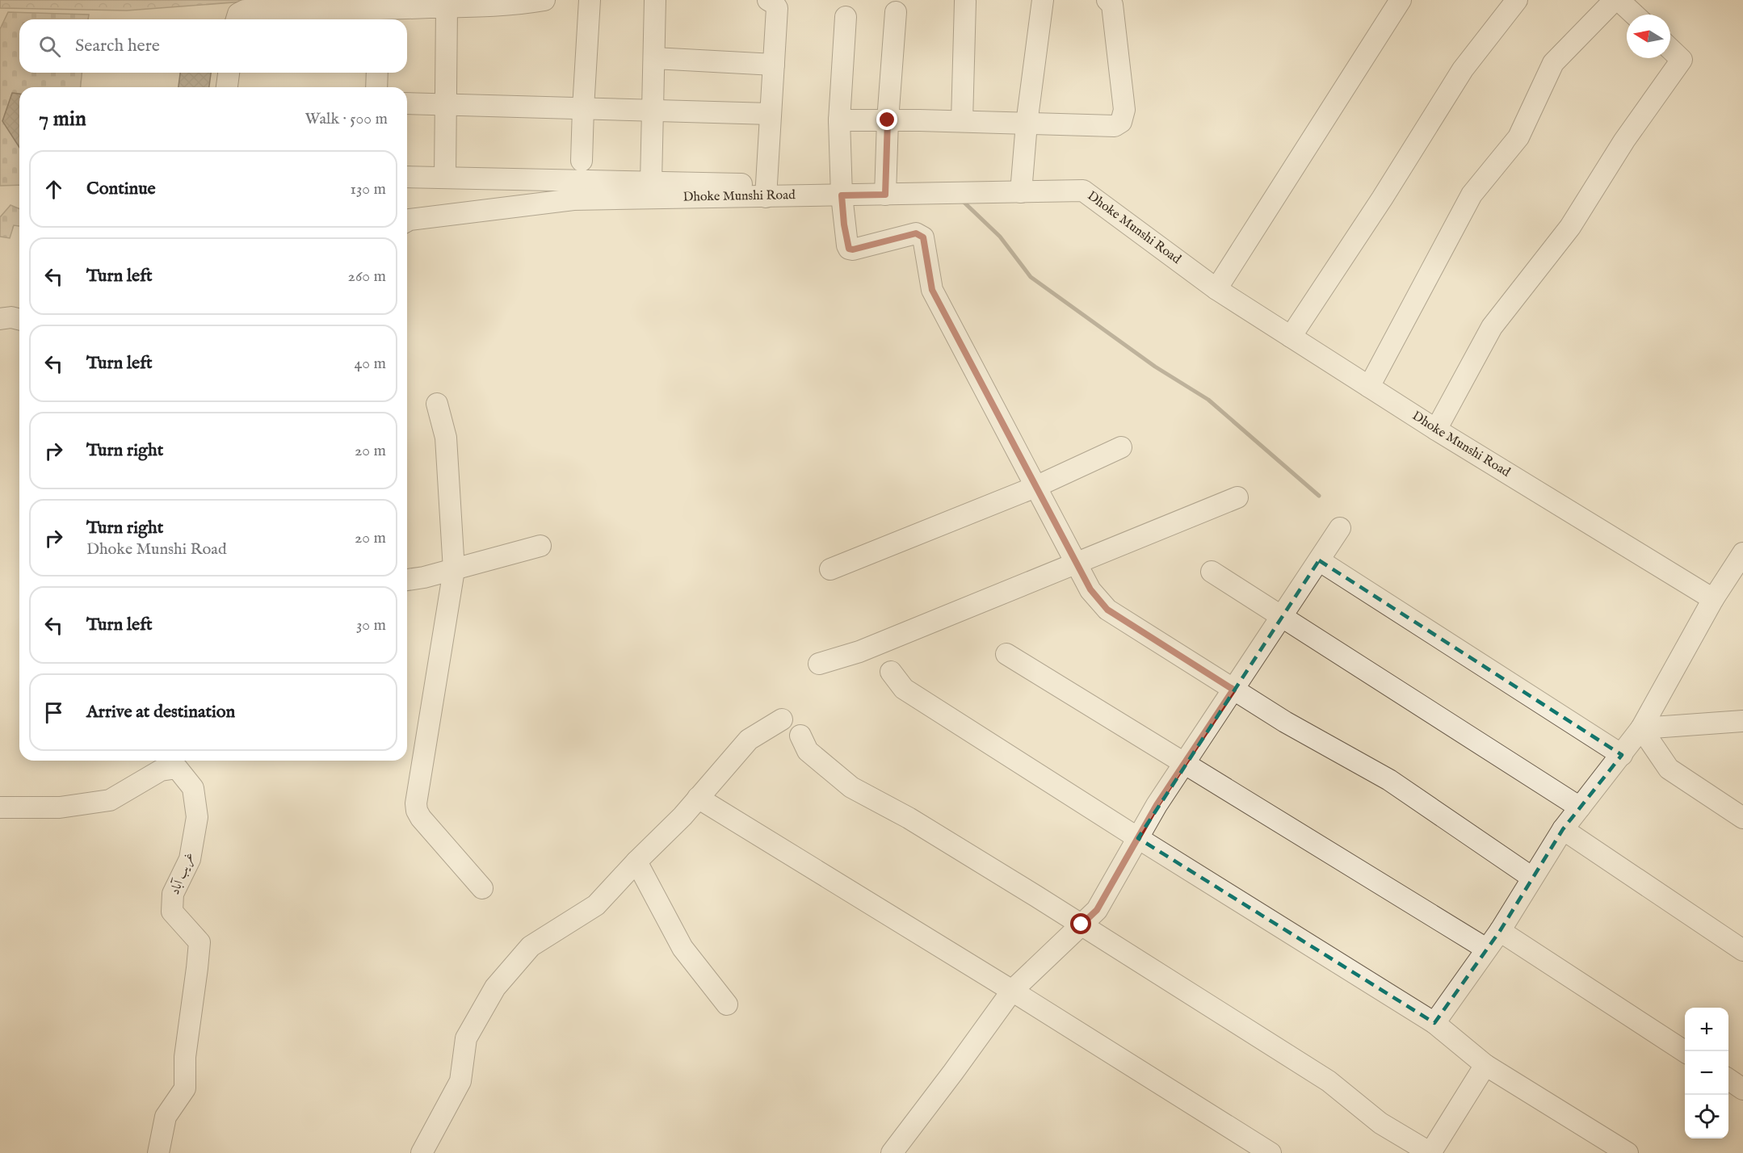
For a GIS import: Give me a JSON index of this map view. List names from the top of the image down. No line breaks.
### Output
{"streets":{"street":["Dhoke Munshi Road","غریب آباد"]},"north":"left","page":{"search":"Search here","heading":["7 min","Walk · 500 m"],"list":[["Continue","130 m"],["Turn left","260 m"],["Turn left","40 m"],["Turn right","20 m"],["Turn right","Dhoke Munshi Road","20 m"],["Turn left","30 m"],"Arrive at destination"],"map_buttons":["+","−"]}}
